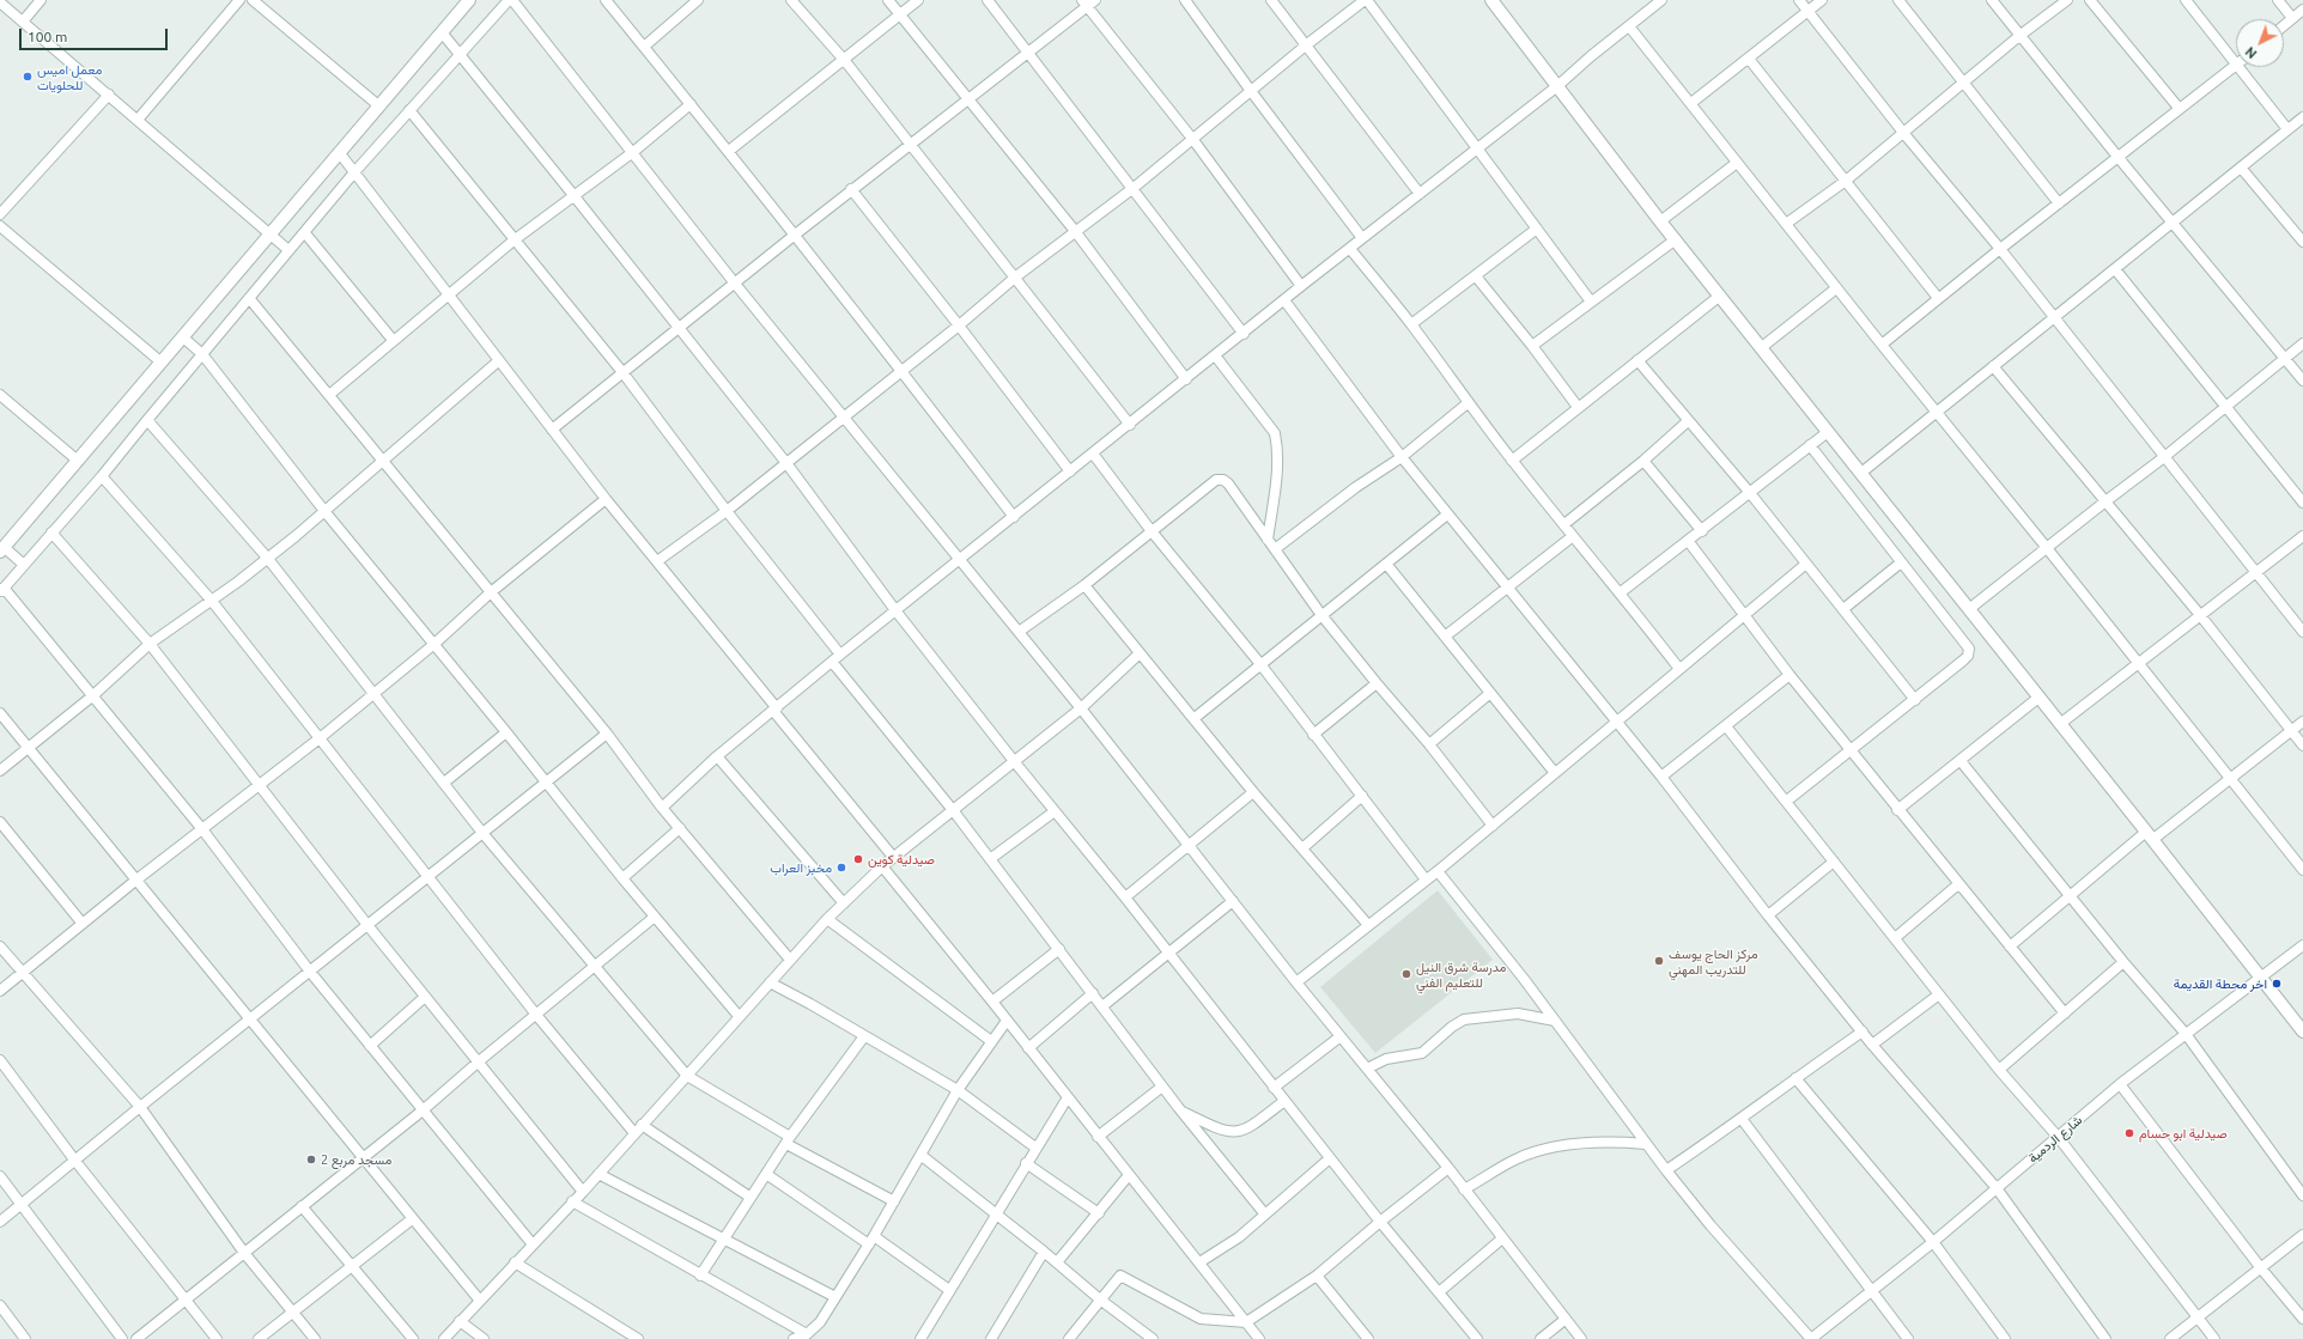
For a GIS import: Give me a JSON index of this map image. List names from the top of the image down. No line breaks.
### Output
{"streets":{"street":["شارع الردمية"]},"places":["معمل اميس للحلويات","صيدلية كوين","مخبز العراب","مركز الحاج يوسف للتدريب المهني","مدرسة شرق النيل للتعليم الفني","اخر محطة القديمة","صيدلية ابو حسام","مسجد مربع 2"],"scale_bar":"100 m","north":"bottom left"}
